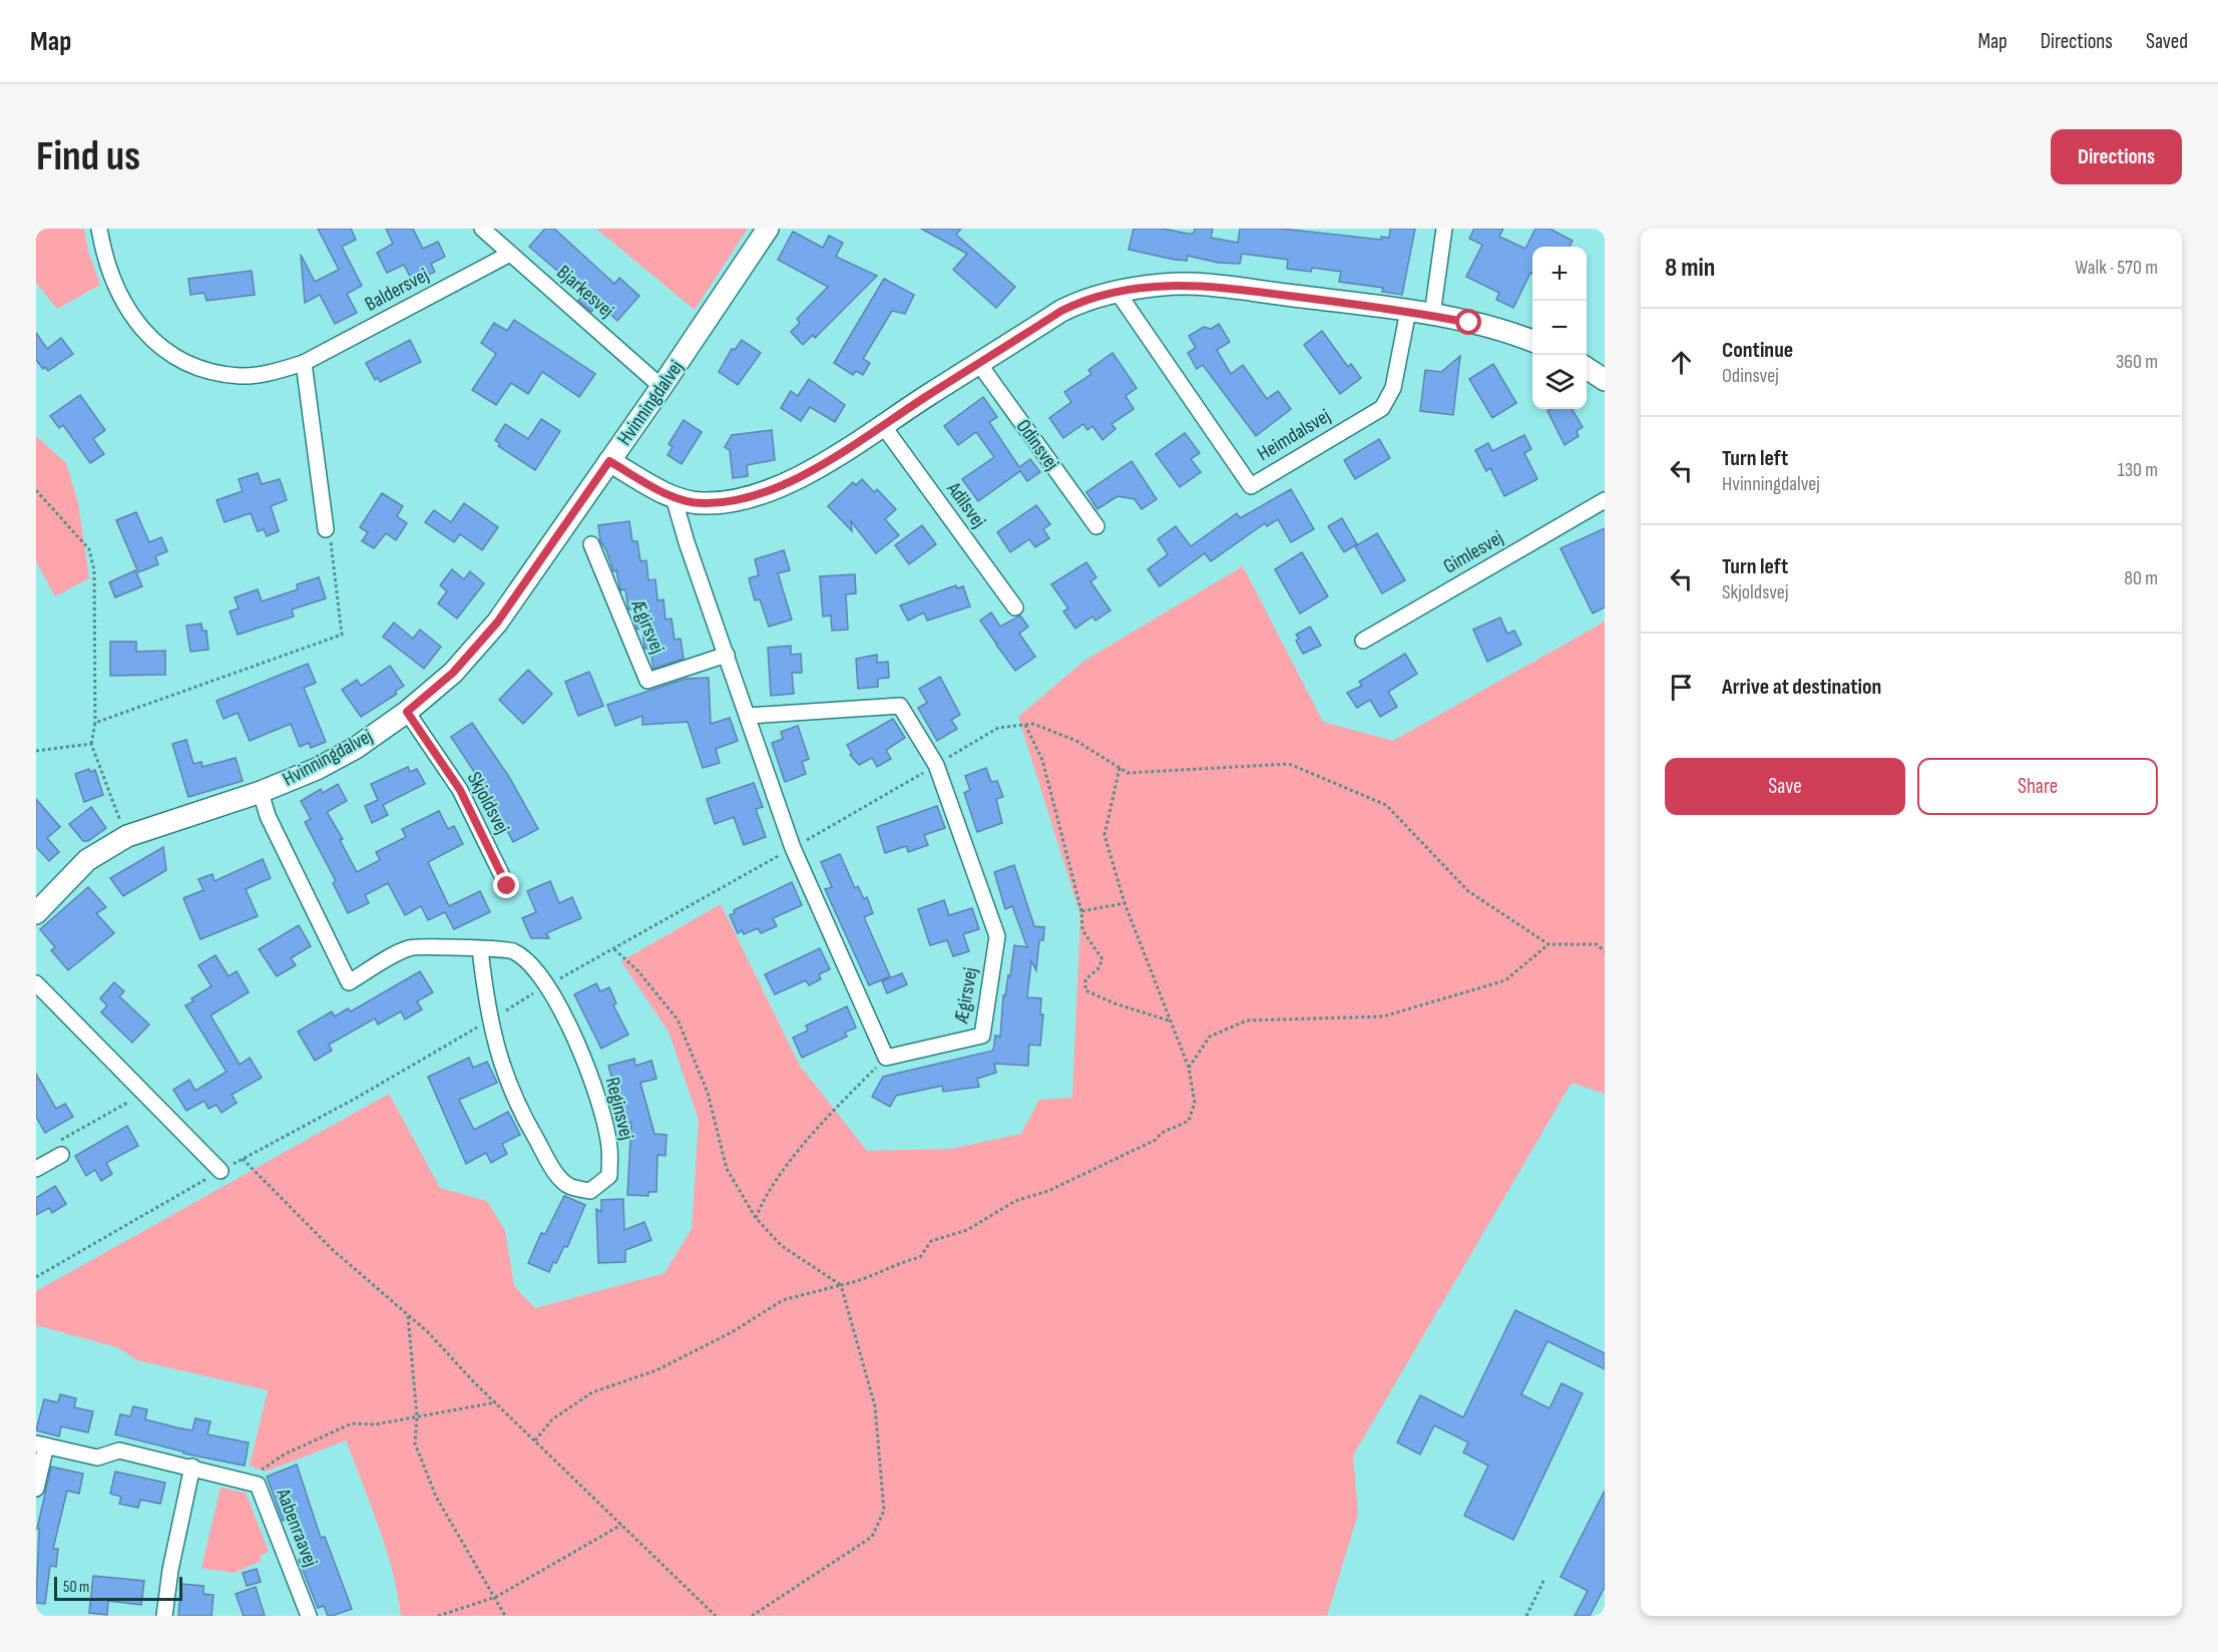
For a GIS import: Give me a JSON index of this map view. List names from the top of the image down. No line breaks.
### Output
{"streets":{"street":["Baldersvej","Bjarkesvej","Hvinningdalvej","Heimdalsvej","Odinsvej","Adilsvej","Gimlesvej","Ægirsvej","Skjoldsvej","Reginsvej","Aabenraavej"]},"crossings":[["Baldersvej","Bjarkesvej"],["Bjarkesvej","Hvinningdalvej"],["Hvinningdalvej","Skjoldsvej"],["Hvinningdalvej","Reginsvej"]],"scale_bar":"50 m","page":{"header":"Map","nav":["Map","Directions","Saved"],"buttons":["Directions",["Save","Share"]],"title":"Find us","heading":["8 min","Walk · 570 m"],"map_buttons":["+","−"],"list":[["Continue","Odinsvej","360 m"],["Turn left","Hvinningdalvej","130 m"],["Turn left","Skjoldsvej","80 m"],"Arrive at destination"],"scale":"50 m"}}
